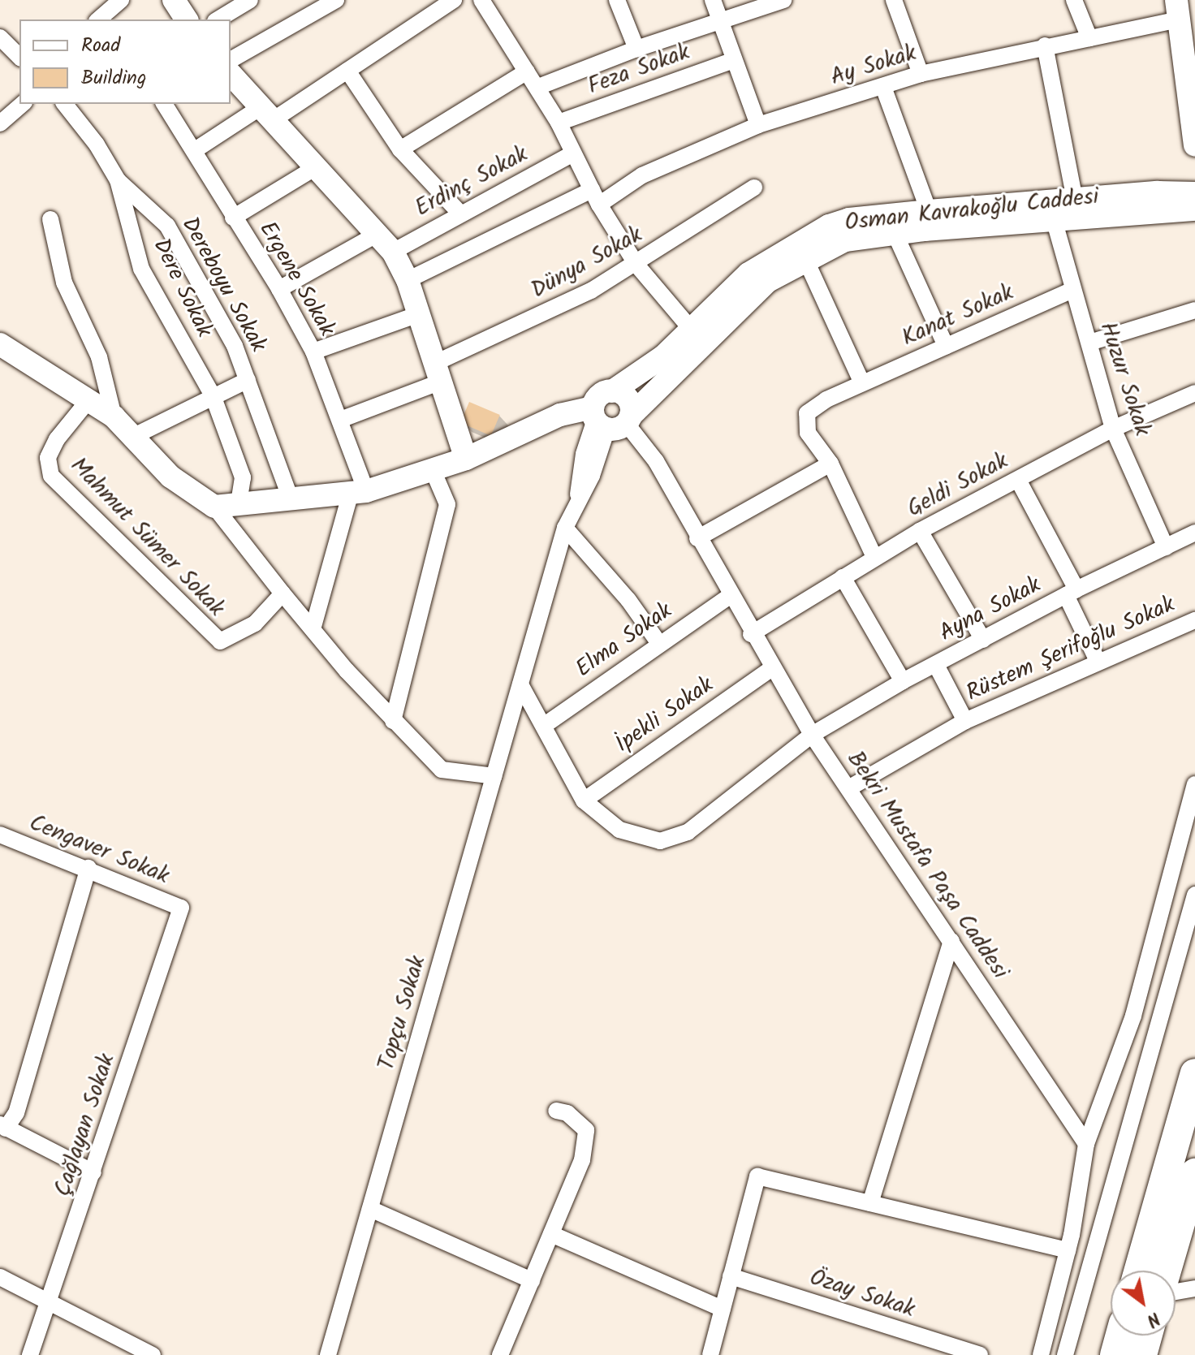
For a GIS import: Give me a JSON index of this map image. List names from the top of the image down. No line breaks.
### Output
{"streets":{"street":["Ay Sokak","Feza Sokak","Erdinç Sokak","Osman Kavrakoğlu Caddesi","Dünya Sokak","Ergene Sokak","Dereboyu Sokak","Dere Sokak","Kanat Sokak","Huzur Sokak","Geldi Sokak","Mahmut Sümer Sokak","Ayna Sokak","Elma Sokak","Rüstem Şerifoğlu Sokak","İpekli Sokak","Cengaver Sokak","Bekri Mustafa Paşa Caddesi","Topçu Sokak","Çağlayan Sokak","Özay Sokak"]},"crossings":[["Osman Kavrakoğlu Caddesi","Ergene Sokak"],["Osman Kavrakoğlu Caddesi","Dereboyu Sokak"],["Osman Kavrakoğlu Caddesi","Dere Sokak"],["Osman Kavrakoğlu Caddesi","Huzur Sokak"],["Osman Kavrakoğlu Caddesi","Bekri Mustafa Paşa Caddesi"],["Osman Kavrakoğlu Caddesi","Topçu Sokak"],["Dünya Sokak","Ergene Sokak"],["Dereboyu Sokak","Dere Sokak"],["Kanat Sokak","Huzur Sokak"],["Huzur Sokak","Geldi Sokak"],["Huzur Sokak","Ayna Sokak"],["Geldi Sokak","Bekri Mustafa Paşa Caddesi"],["Ayna Sokak","Rüstem Şerifoğlu Sokak"],["Ayna Sokak","İpekli Sokak"],["Ayna Sokak","Bekri Mustafa Paşa Caddesi"],["Elma Sokak","Bekri Mustafa Paşa Caddesi"],["Rüstem Şerifoğlu Sokak","Bekri Mustafa Paşa Caddesi"],["İpekli Sokak","Bekri Mustafa Paşa Caddesi"],["Cengaver Sokak","Çağlayan Sokak"],["Bekri Mustafa Paşa Caddesi","Topçu Sokak"]],"legend":["Road","Building"],"north":"bottom right"}
